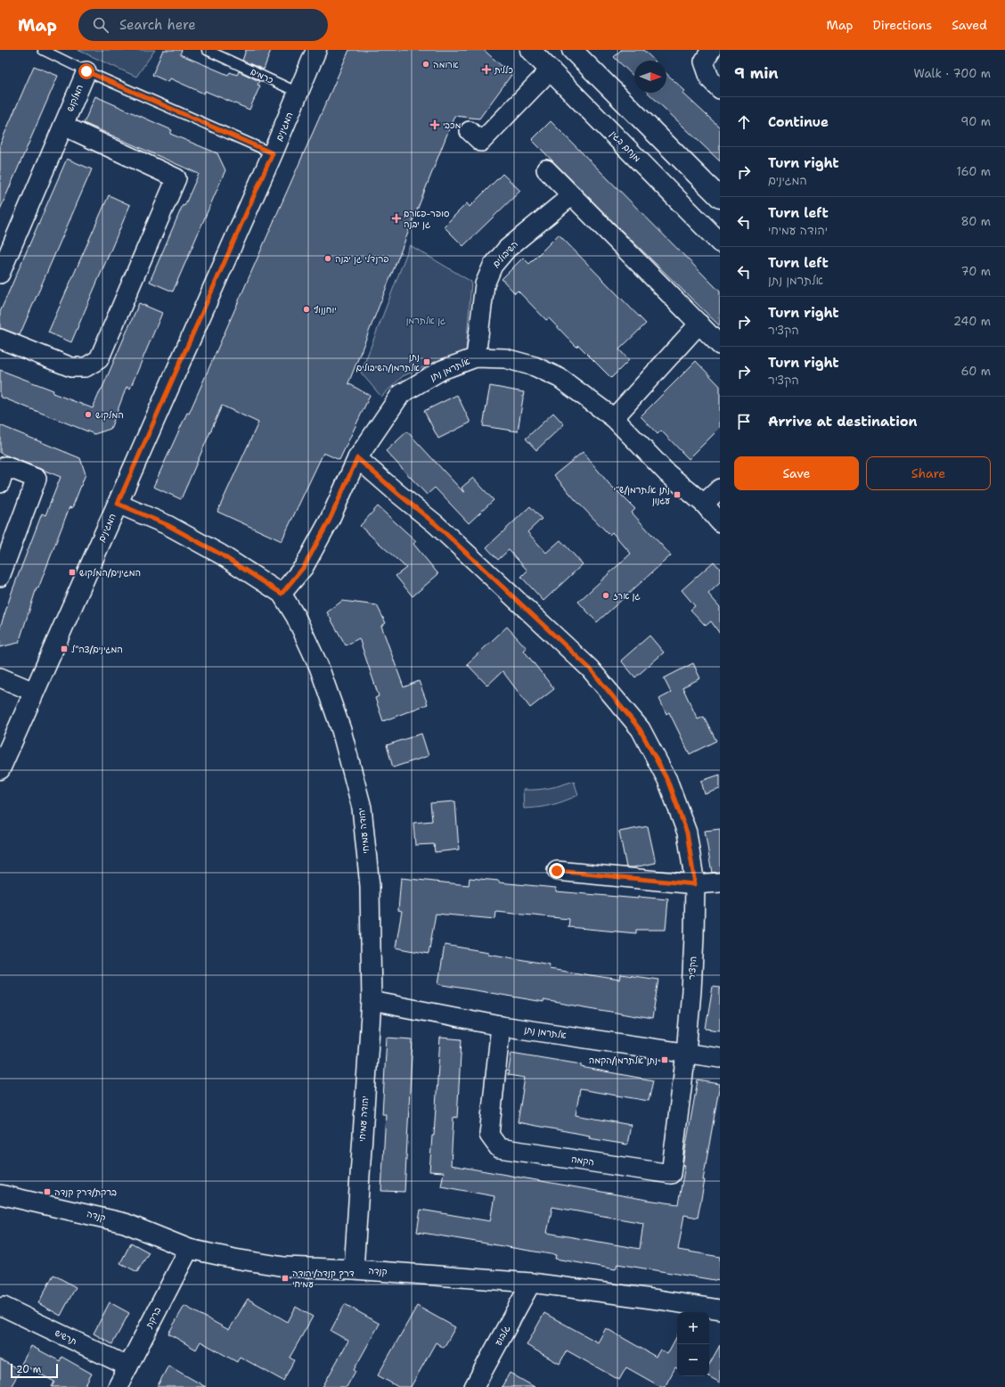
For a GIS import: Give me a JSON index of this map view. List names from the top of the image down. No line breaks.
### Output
{"streets":{"street":["המלקוש","המגינים","מנחם בגין","השיבולים","אלתרמן נתן","יהודה עמיחי","הקציר","הקמה","קנדה","ברקת","גלבוע","תרשיש"],"lane":["כרמים"]},"crossings":[["כרמים","המגינים"],["המגינים","יהודה עמיחי"],["השיבולים","אלתרמן נתן"],["אלתרמן נתן","יהודה עמיחי"],["אלתרמן נתן","הקציר"],["אלתרמן נתן","הקמה"],["יהודה עמיחי","קנדה"],["הקציר","הקמה"],["קנדה","ברקת"],["קנדה","גלבוע"],["ברקת","תרשיש"]],"parks":["גן אלתרמן"],"places":{"other":["ארומה","פרנדלי גן יבנה","יוחננוף","המלקוש","גן ארז"],"health":["כללית","מכבי","סופר-פארם גן יבנה"],"transit":["נתן אלתרמן/השיבולים","נתן אלתרמן/ש״י עגנון","המגינים/המלקוש","המגינים/צה״ל","נתן אלתרמן/הקמה","ברקת/דרך קנדה","דרך קנדה/יהודה עמיחי"]},"scale_bar":"20 m","north":"right","page":{"header":"Map","search":"Search here","nav":["Map","Directions","Saved"],"heading":["9 min","Walk · 700 m"],"list":[["Continue","90 m"],["Turn right","המגינים","160 m"],["Turn left","יהודה עמיחי","80 m"],["Turn left","אלתרמן נתן","70 m"],["Turn right","הקציר","240 m"],["Turn right","הקציר","60 m"],"Arrive at destination"],"buttons":["Save","Share"],"map_buttons":["+","−"],"scale":"20 m"}}
